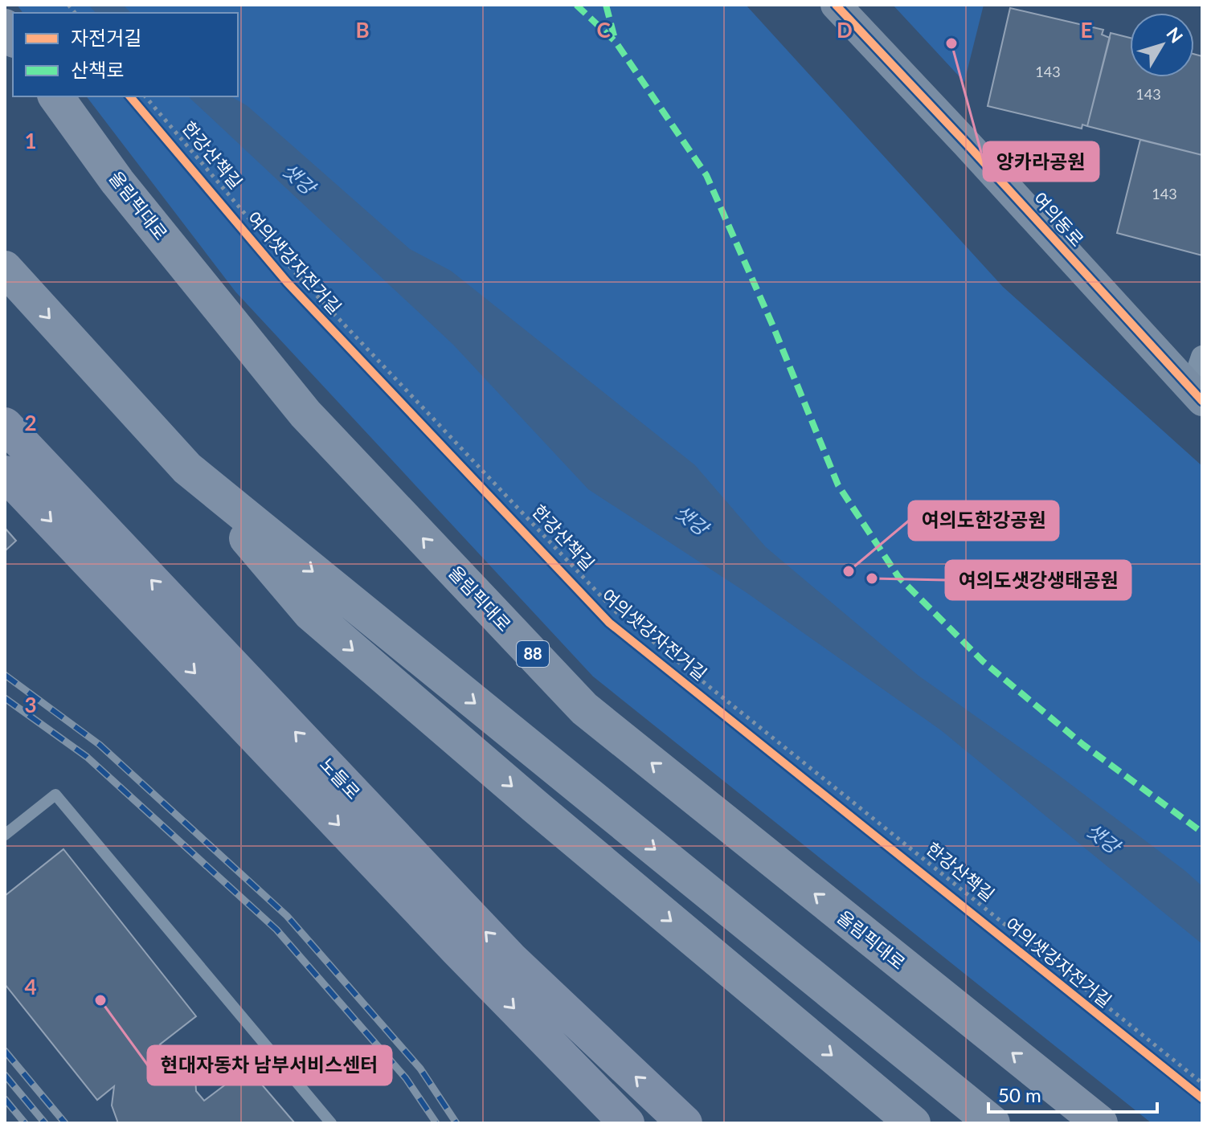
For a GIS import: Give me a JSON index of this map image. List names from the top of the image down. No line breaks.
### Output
{"streets":{"highway":["올림픽대로","88"],"main road":["여의동로","노들로"],"path":["한강산책길"],"cycle path":["여의샛강자전거길"]},"water":["샛강"],"places":["앙카라공원","여의도한강공원","여의도샛강생태공원","현대자동차 남부서비스센터"],"house_numbers":["143","143","143"],"legend":["자전거길","산책로"],"scale_bar":"50 m","north":"top right","grid":{"columns":["B","C","D","E"],"rows":["1","2","3","4"]}}
